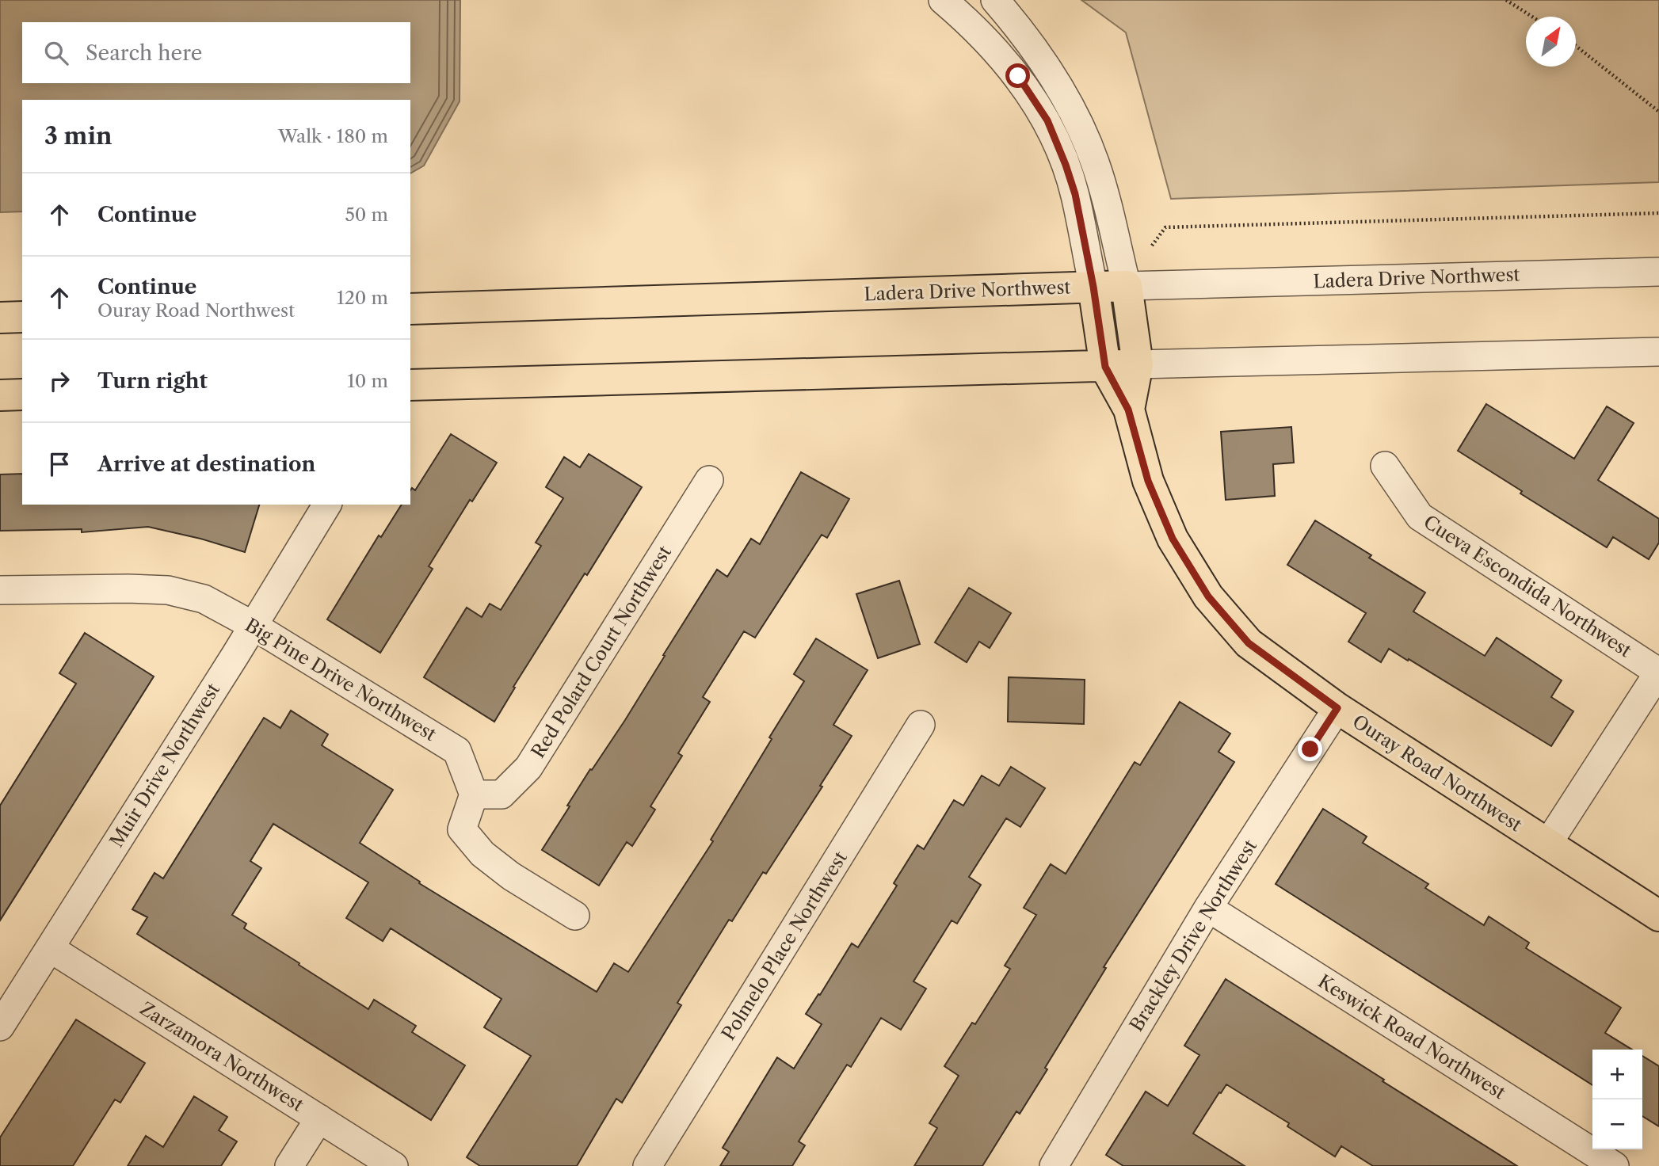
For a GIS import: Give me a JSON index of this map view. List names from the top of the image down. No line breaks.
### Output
{"streets":{"main road":["Ladera Drive Northwest","Ouray Road Northwest"],"street":["Cueva Escondida Northwest","Red Polard Court Northwest","Big Pine Drive Northwest","Muir Drive Northwest","Brackley Drive Northwest","Polmelo Place Northwest","Keswick Road Northwest","Zarzamora Northwest"]},"crossings":[["Ladera Drive Northwest","Ouray Road Northwest"],["Red Polard Court Northwest","Big Pine Drive Northwest"],["Big Pine Drive Northwest","Muir Drive Northwest"],["Muir Drive Northwest","Zarzamora Northwest"],["Ouray Road Northwest","Brackley Drive Northwest"],["Brackley Drive Northwest","Keswick Road Northwest"]],"north":"top right","page":{"search":"Search here","heading":["3 min","Walk · 180 m"],"list":[["Continue","50 m"],["Continue","Ouray Road Northwest","120 m"],["Turn right","10 m"],"Arrive at destination"],"map_buttons":["+","−"]}}
